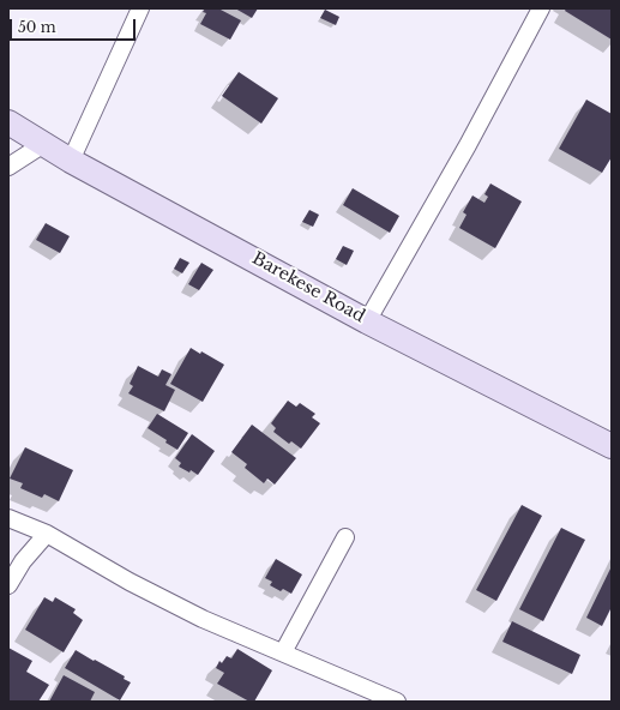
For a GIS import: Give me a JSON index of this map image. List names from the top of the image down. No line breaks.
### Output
{"streets":{"main road":["Barekese Road"]},"scale_bar":"50 m"}
